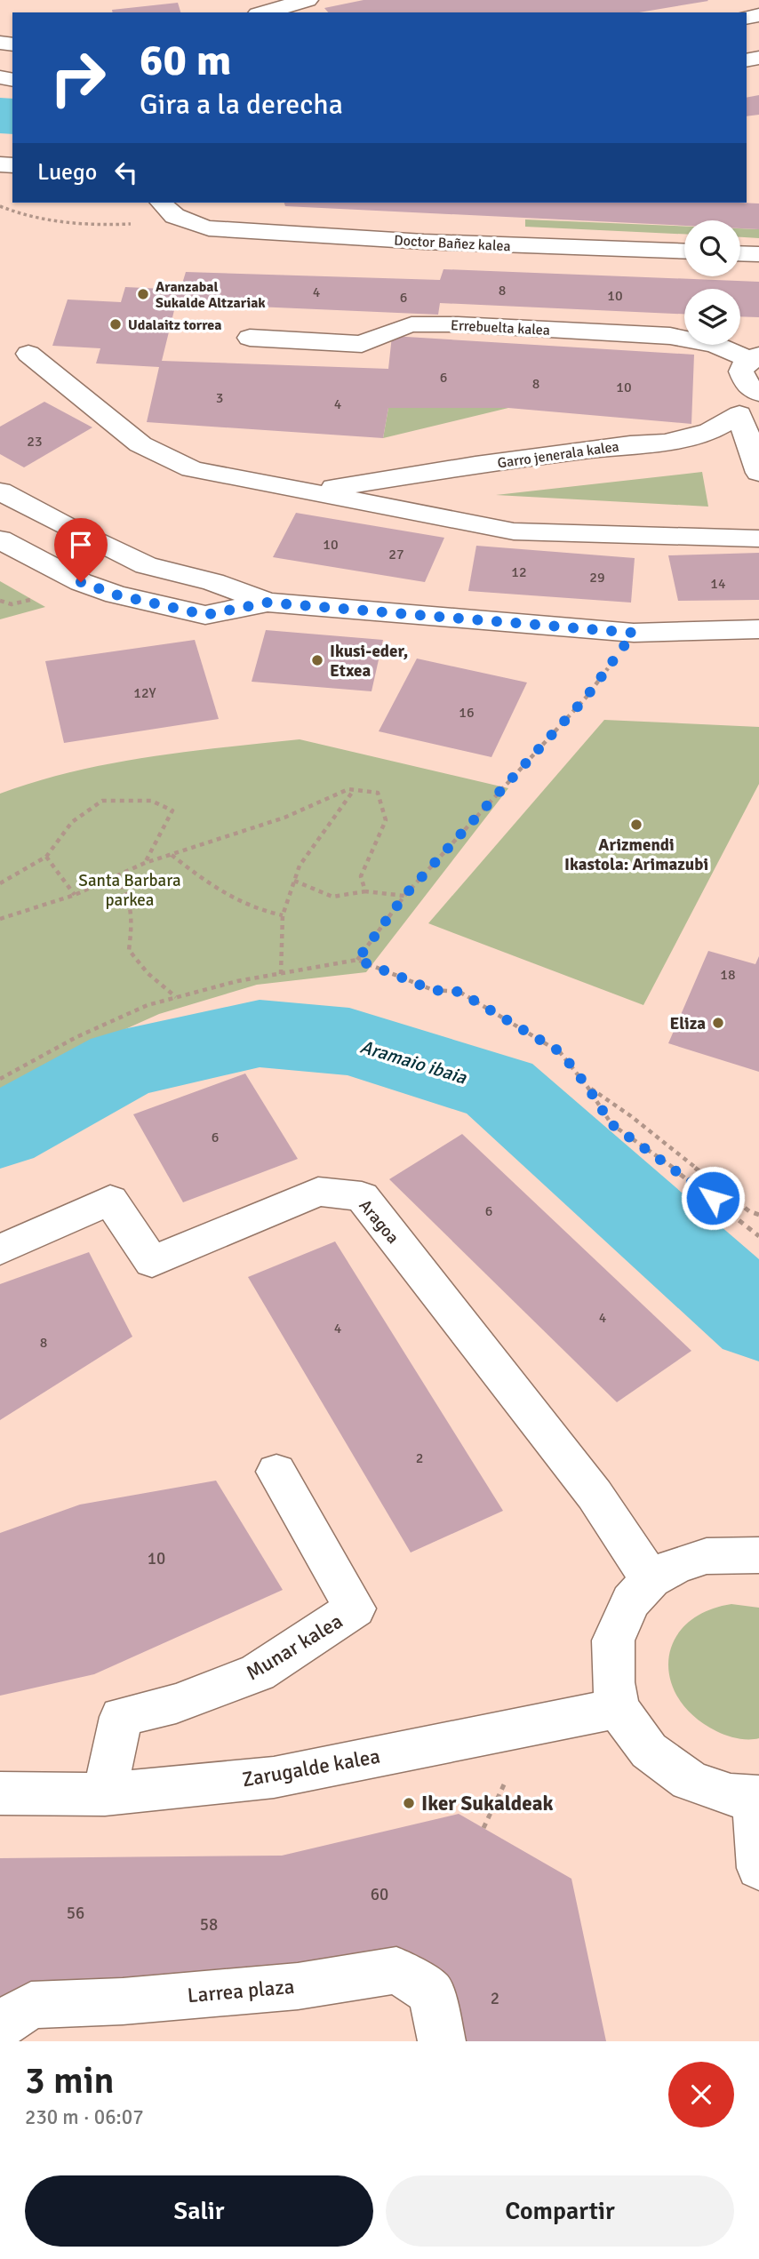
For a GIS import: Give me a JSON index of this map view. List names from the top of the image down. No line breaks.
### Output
{"streets":{"street":["Doctor Bañez kalea","Errebuelta kalea","Garro jenerala kalea","Aragoa","Munar kalea","Zarugalde kalea","Larrea plaza"]},"crossings":[["Munar kalea","Zarugalde kalea"]],"water":["Aramaio ibaia"],"parks":["Santa Barbara parkea"],"places":["Aranzabal Sukalde Altzariak","Udalaitz torrea","Ikusi-eder, Etxea","Arizmendi Ikastola: Arimazubi","Eliza","Iker Sukaldeak"],"house_numbers":["8","4","10","6","6","8","10","3","4","23","10","27","12","29","14","12Y","16","18","6","6","4","4","8","2","10","60","56","58","2"],"page":{"turn":["60 m","Gira a la derecha"],"then":"Luego","heading":["3 min","230 m · 06:07"],"buttons":["Salir","Compartir"]}}
